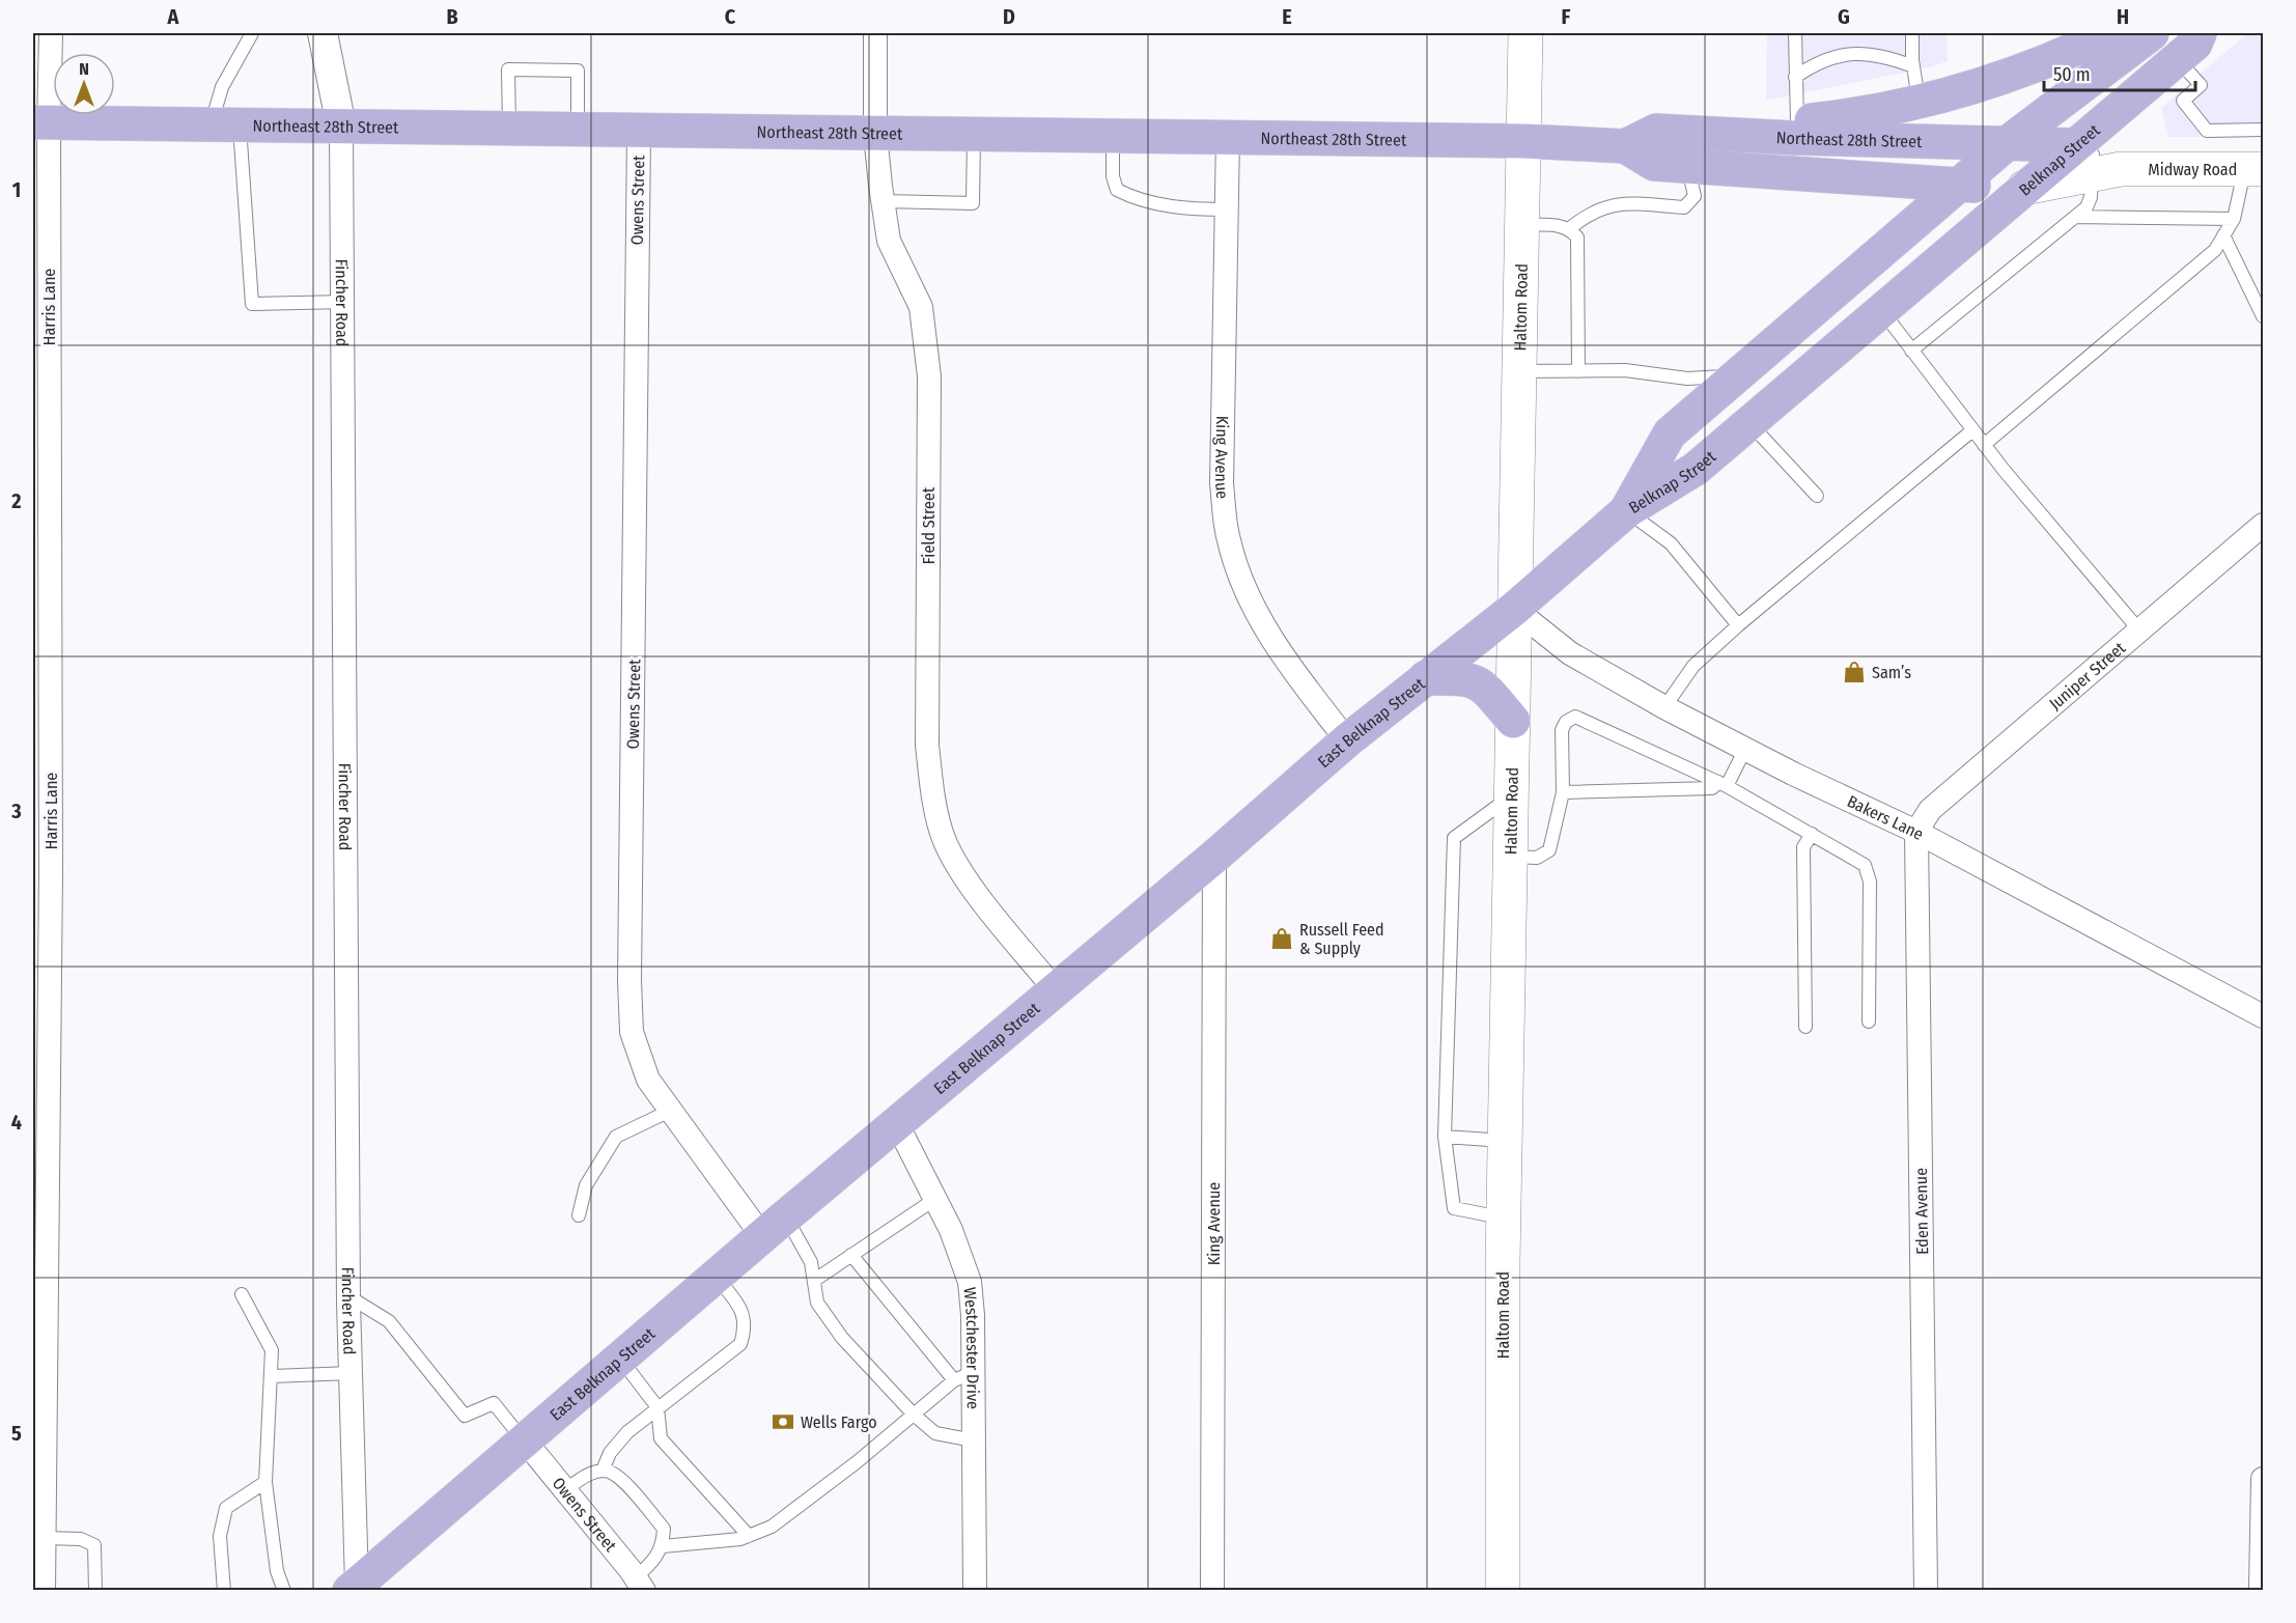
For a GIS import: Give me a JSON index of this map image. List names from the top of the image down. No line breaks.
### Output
{"streets":{"main road":["Northeast 28th Street","Belknap Street","Midway Road","Haltom Road","East Belknap Street"],"street":["Owens Street","Fincher Road","Harris Lane","King Avenue","Field Street","Juniper Street","Bakers Lane","Eden Avenue","Westchester Drive"]},"crossings":[["Northeast 28th Street","Belknap Street"],["Northeast 28th Street","Midway Road"],["Northeast 28th Street","Owens Street"],["Northeast 28th Street","Fincher Road"],["Northeast 28th Street","Harris Lane"],["Northeast 28th Street","Haltom Road"],["Northeast 28th Street","King Avenue"],["Northeast 28th Street","Field Street"],["Belknap Street","Midway Road"],["Belknap Street","East Belknap Street"],["Owens Street","East Belknap Street"],["Fincher Road","East Belknap Street"],["Haltom Road","East Belknap Street"],["Haltom Road","Bakers Lane"],["King Avenue","East Belknap Street"],["Field Street","East Belknap Street"],["Juniper Street","Bakers Lane"],["Juniper Street","Eden Avenue"],["East Belknap Street","Bakers Lane"],["East Belknap Street","Westchester Drive"],["Bakers Lane","Eden Avenue"]],"places":{"shop":["Sam’s","Russell Feed & Supply"],"bank":["Wells Fargo"]},"scale_bar":"50 m","north":"top","grid":{"columns":["A","B","C","D","E","F","G","H"],"rows":["1","2","3","4","5"]}}
